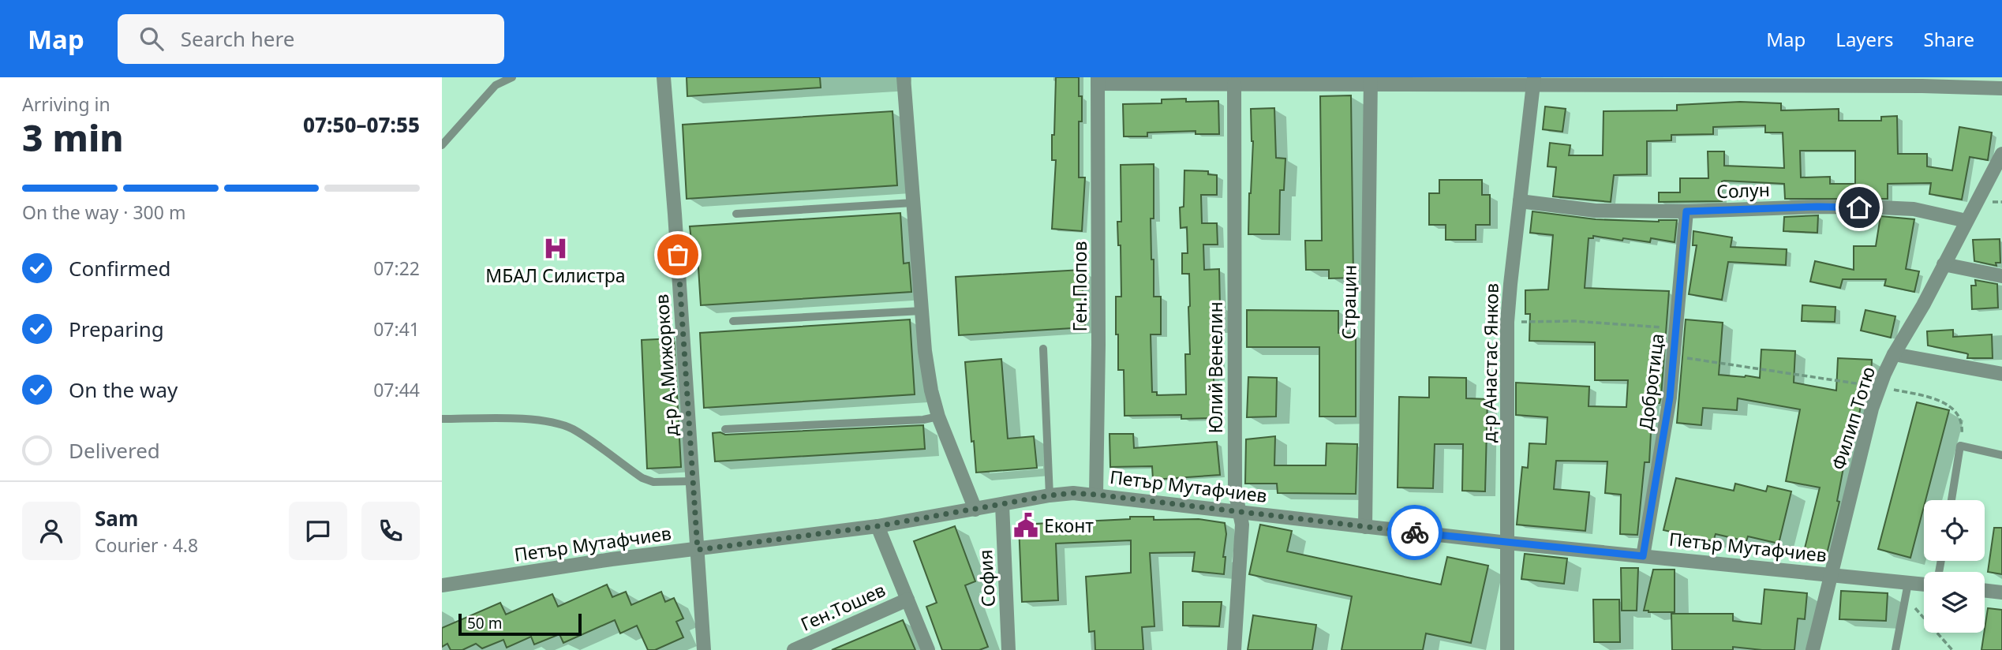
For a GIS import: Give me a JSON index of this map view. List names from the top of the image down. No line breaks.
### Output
{"streets":{"street":["Солун","Ген.Попов","Страцин","д-р Анастас Янков","д-р А.Мижорков","Юлий Венелин","Добротица","Филип Тотю","Петър Мутафчиев","София","Ген.Тошев"]},"crossings":[["Солун","д-р Анастас Янков"],["Солун","Добротица"],["Солун","Филип Тотю"],["Ген.Попов","Петър Мутафчиев"],["Страцин","Петър Мутафчиев"],["д-р Анастас Янков","Петър Мутафчиев"],["д-р А.Мижорков","Петър Мутафчиев"],["Юлий Венелин","Петър Мутафчиев"],["Добротица","Петър Мутафчиев"],["Филип Тотю","Петър Мутафчиев"],["Петър Мутафчиев","София"]],"places":{"hospital":["МБАЛ Силистра"],"public building":["Еконт"]},"scale_bar":"50 m","page":{"header":"Map","search":"Search here","nav":["Map","Layers","Share"],"heading":["3 min","Arriving in","07:50–07:55"],"panel":["Sam","Courier · 4.8"],"bar":"On the way · 300 m","list":[["Confirmed","07:22"],["Preparing","07:41"],["On the way","07:44"],"Delivered"],"scale":"50 m"}}
